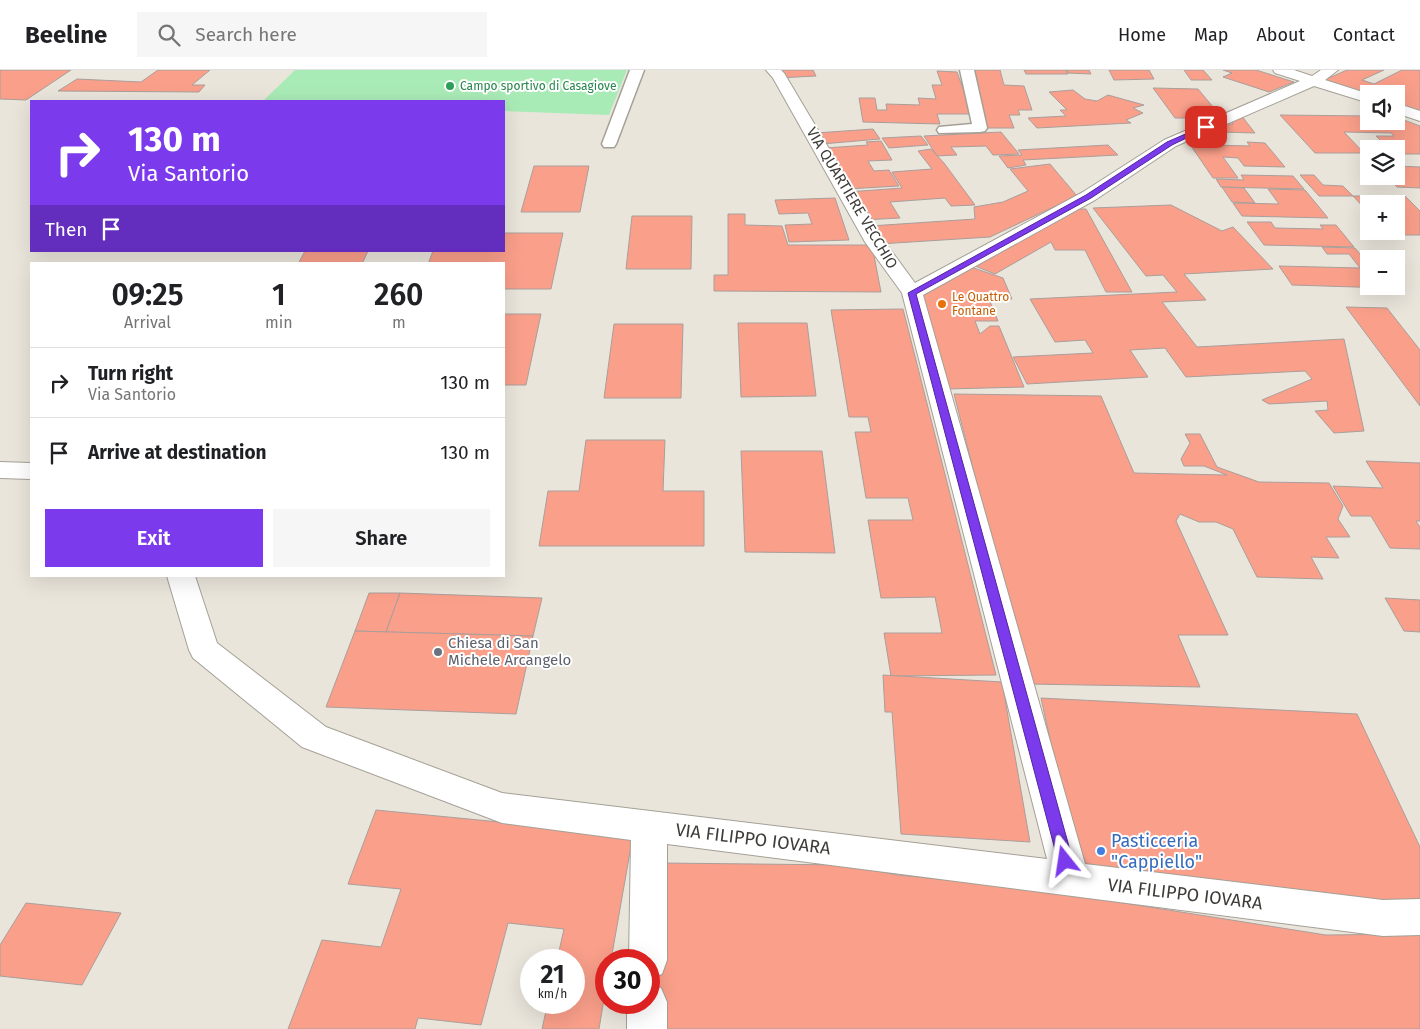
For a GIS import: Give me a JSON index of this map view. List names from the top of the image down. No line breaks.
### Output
{"streets":{"street":["VIA QUARTIERE VECCHIO","VIA FILIPPO IOVARA"]},"crossings":[["VIA QUARTIERE VECCHIO","VIA FILIPPO IOVARA"]],"places":["Campo sportivo di Casagiove","Le Quattro Fontane","Chiesa di San Michele Arcangelo","Pasticceria \"Cappiello\""],"page":{"header":"Beeline","search":"Search here","nav":["Home","Map","About","Contact"],"map_buttons":["+","−"],"turn":["130 m","Via Santorio"],"then":"Then","eta":["09:25","Arrival","1","min","260","m"],"list":[{"name":"Turn right","note":"Via Santorio","value":"130 m"},{"name":"Arrive at destination","value":"130 m"}],"buttons":["Exit","Share"],"speed":"21 km/h","limit":"30"}}
